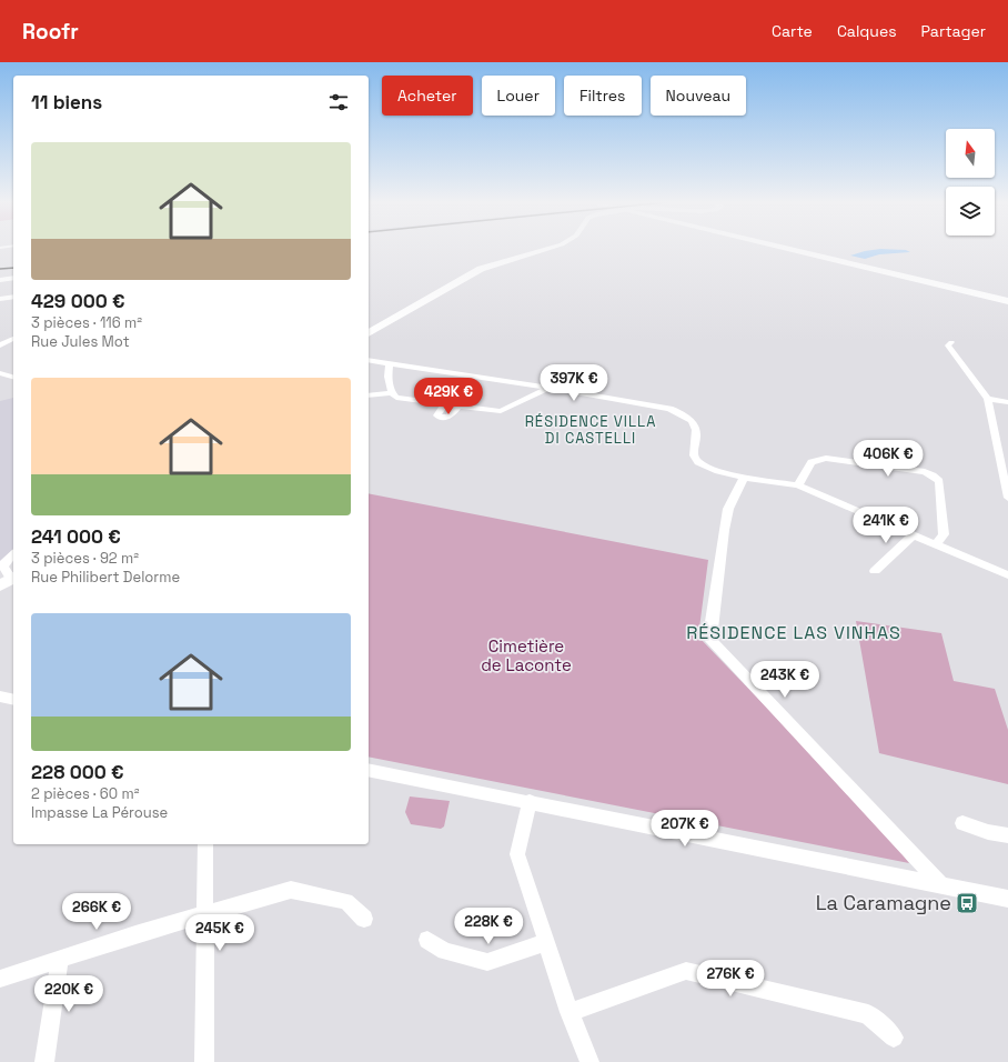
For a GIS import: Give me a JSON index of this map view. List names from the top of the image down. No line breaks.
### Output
{"districts":["RÉSIDENCE VILLA DI CASTELLI","RÉSIDENCE LAS VINHAS"],"parks":["Cimetière de Laconte"],"places":{"bus stop":["La Caramagne"]},"north":"top","page":{"header":"Roofr","nav":["Carte","Calques","Partager"],"chip":["Acheter","Louer","Filtres","Nouveau"],"heading":"11 biens","list":[{"name":"429 000 €","note":"3 pièces · 116 m² · Rue Jules Mot"},{"name":"241 000 €","note":"3 pièces · 92 m² · Rue Philibert Delorme"},{"name":"228 000 €","note":"2 pièces · 60 m² · Impasse La Pérouse"}],"price":["397K €","429K €","406K €","241K €","243K €","207K €","266K €","228K €","245K €","276K €","220K €"]}}
